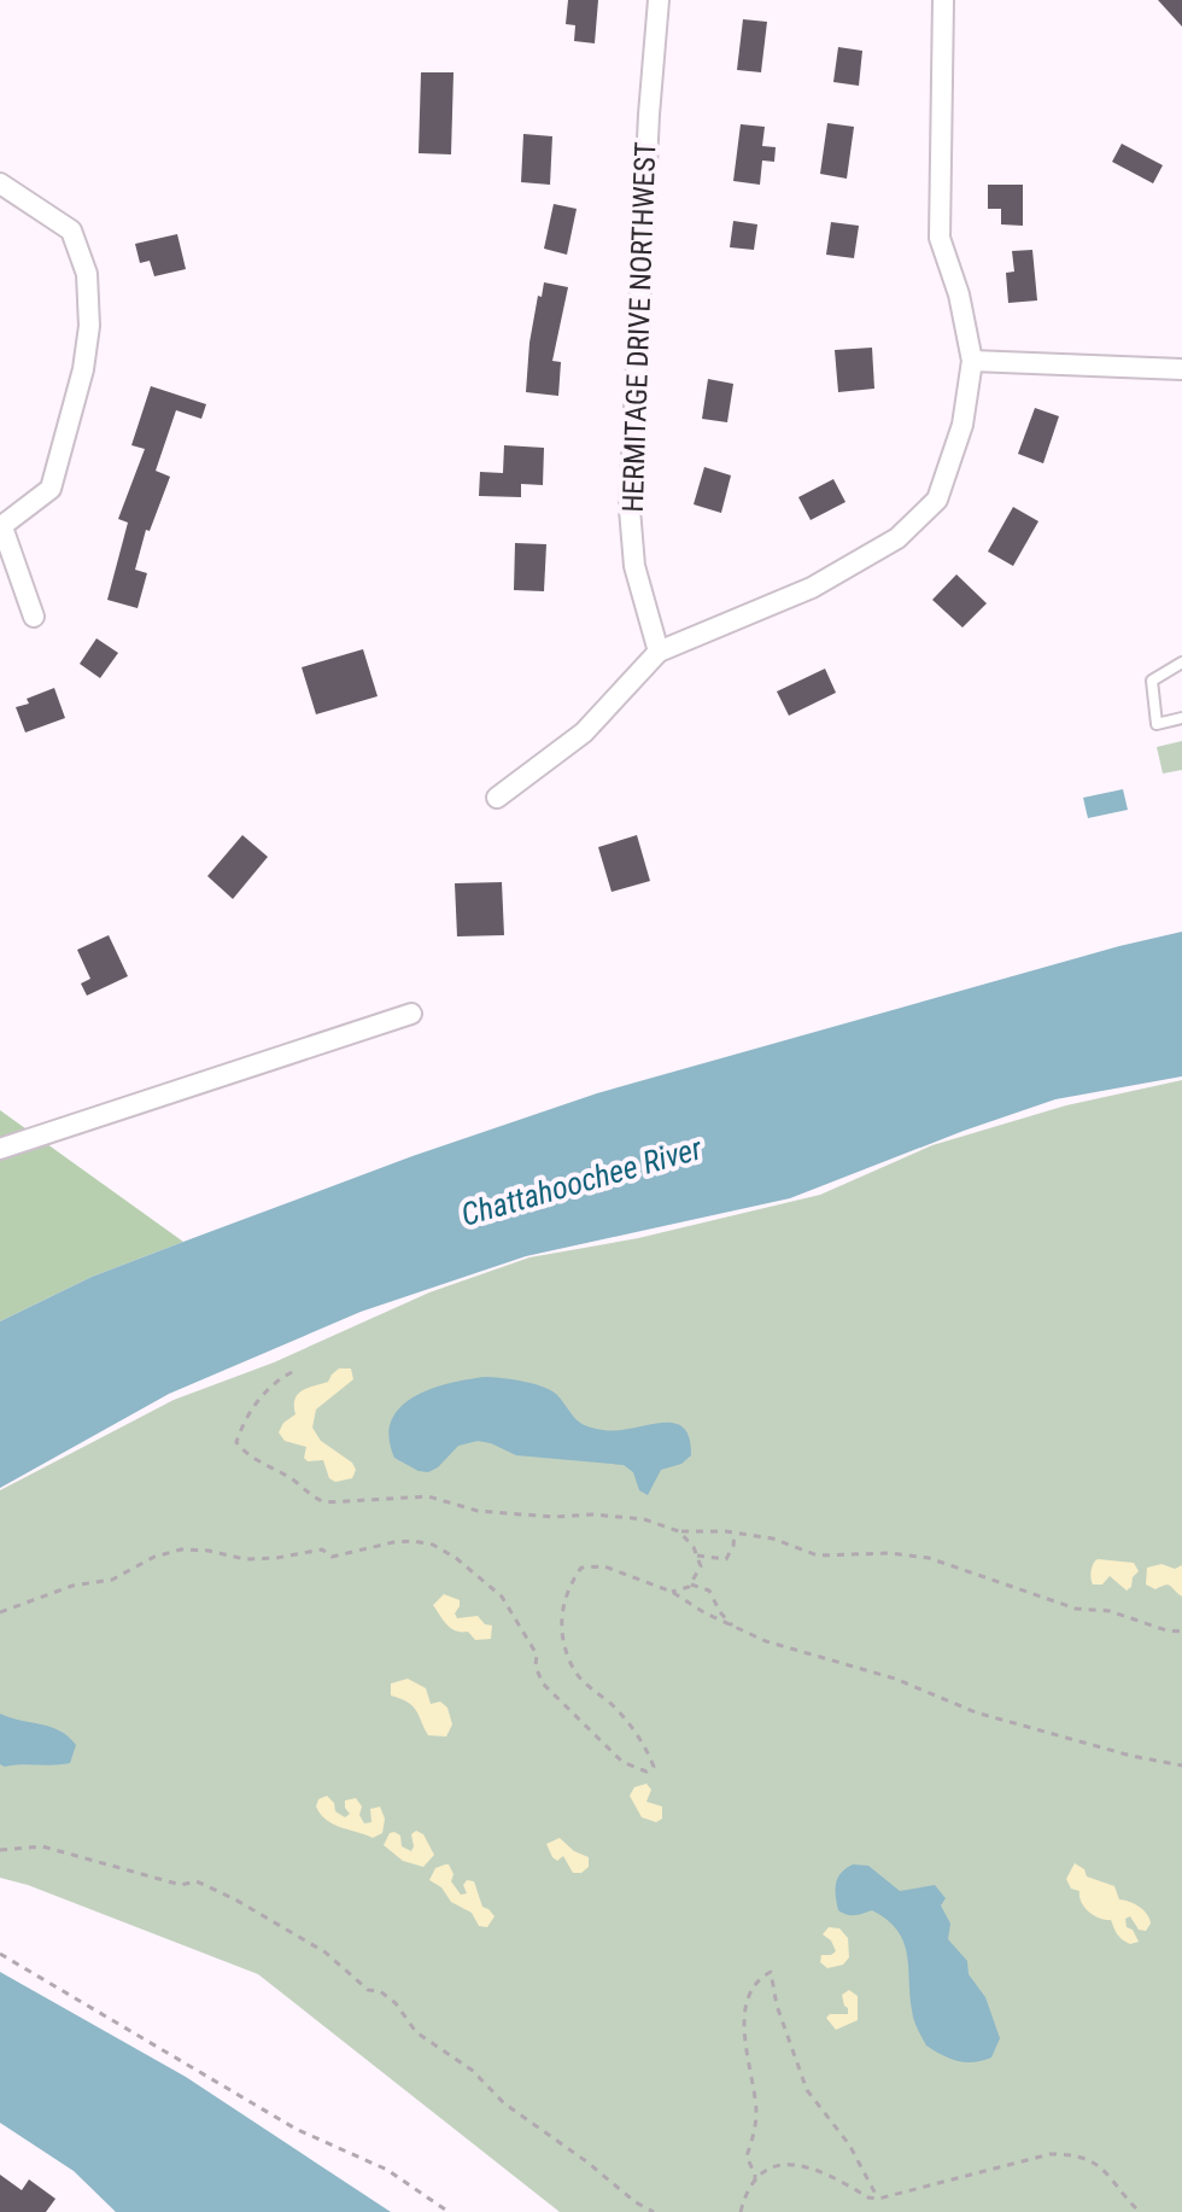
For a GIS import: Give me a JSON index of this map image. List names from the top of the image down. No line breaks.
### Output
{"streets":{"street":["HERMITAGE DRIVE NORTHWEST"]},"water":["Chattahoochee River"]}
